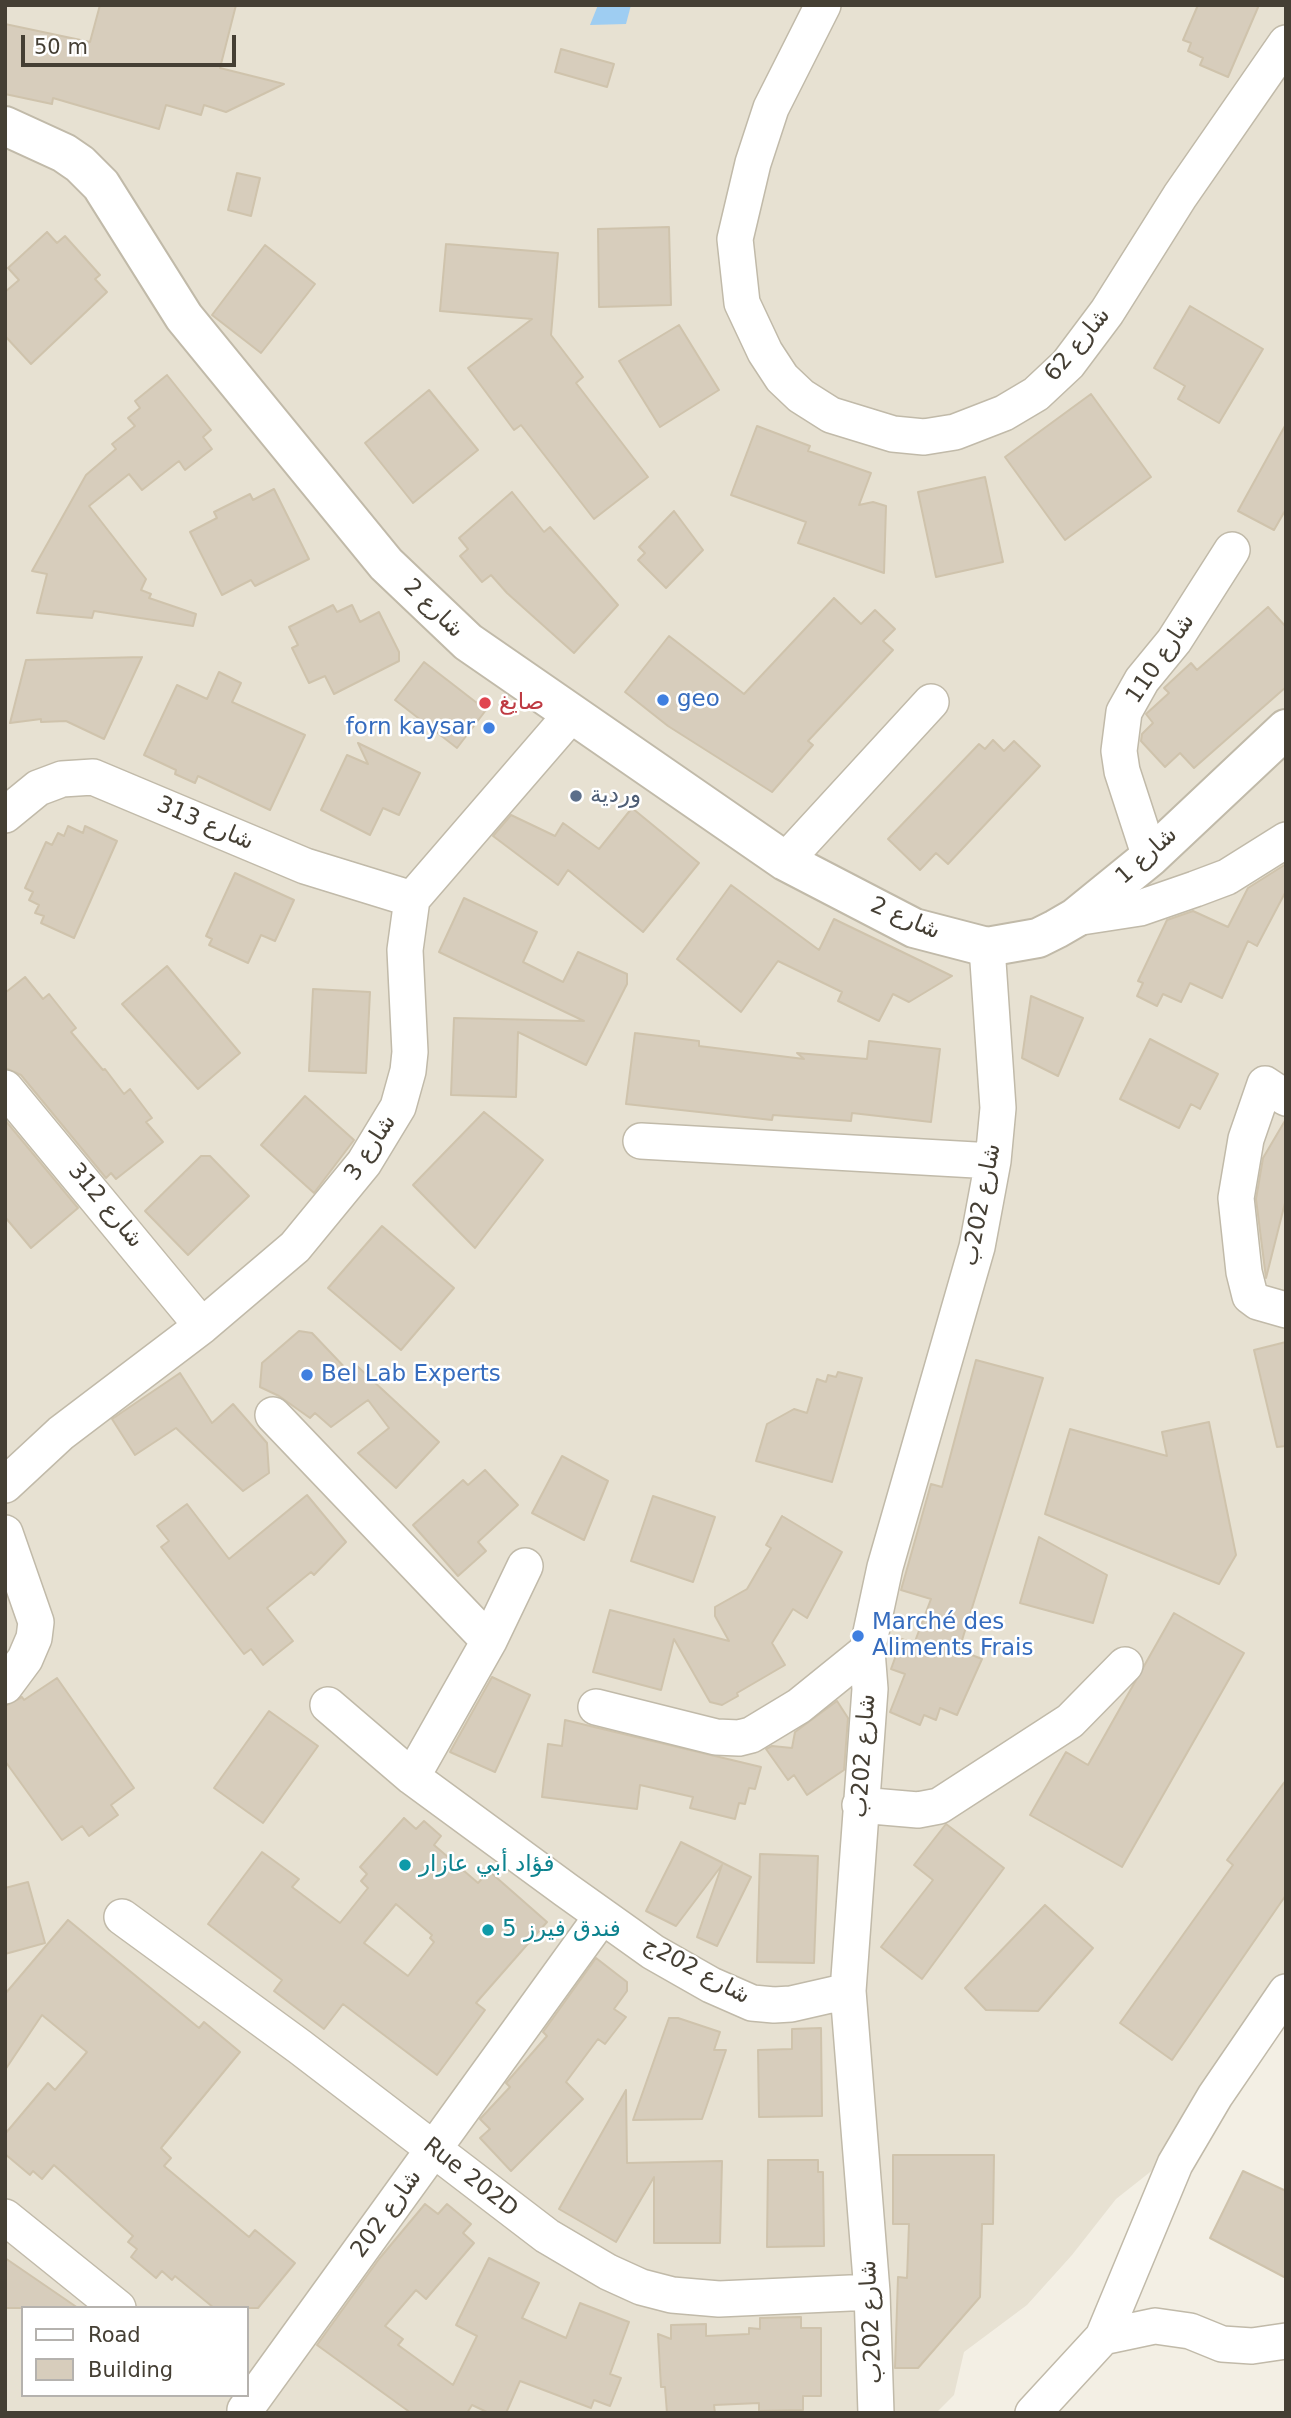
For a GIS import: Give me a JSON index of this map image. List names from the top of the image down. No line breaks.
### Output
{"streets":{"street":["شارع 62","شارع 2","شارع 110","شارع 313","شارع 1","شارع 3","شارع 202ب","شارع 312","شارع 202ج","Rue 202D","شارع 202"]},"crossings":[["شارع 2","شارع 1"],["شارع 2","شارع 202ب"],["شارع 110","شارع 1"],["شارع 313","شارع 3"],["شارع 1","شارع 202ب"],["شارع 3","شارع 312"],["شارع 202ب","شارع 202ج"],["شارع 202ب","Rue 202D"],["شارع 202ج","شارع 202"],["Rue 202D","شارع 202"]],"places":["geo","صايغ","forn kaysar","وردية","Bel Lab Experts","Marché des Aliments Frais","فؤاد أبي عازار","فندق فيرز 5"],"legend":["Road","Building"],"scale_bar":"50 m"}
